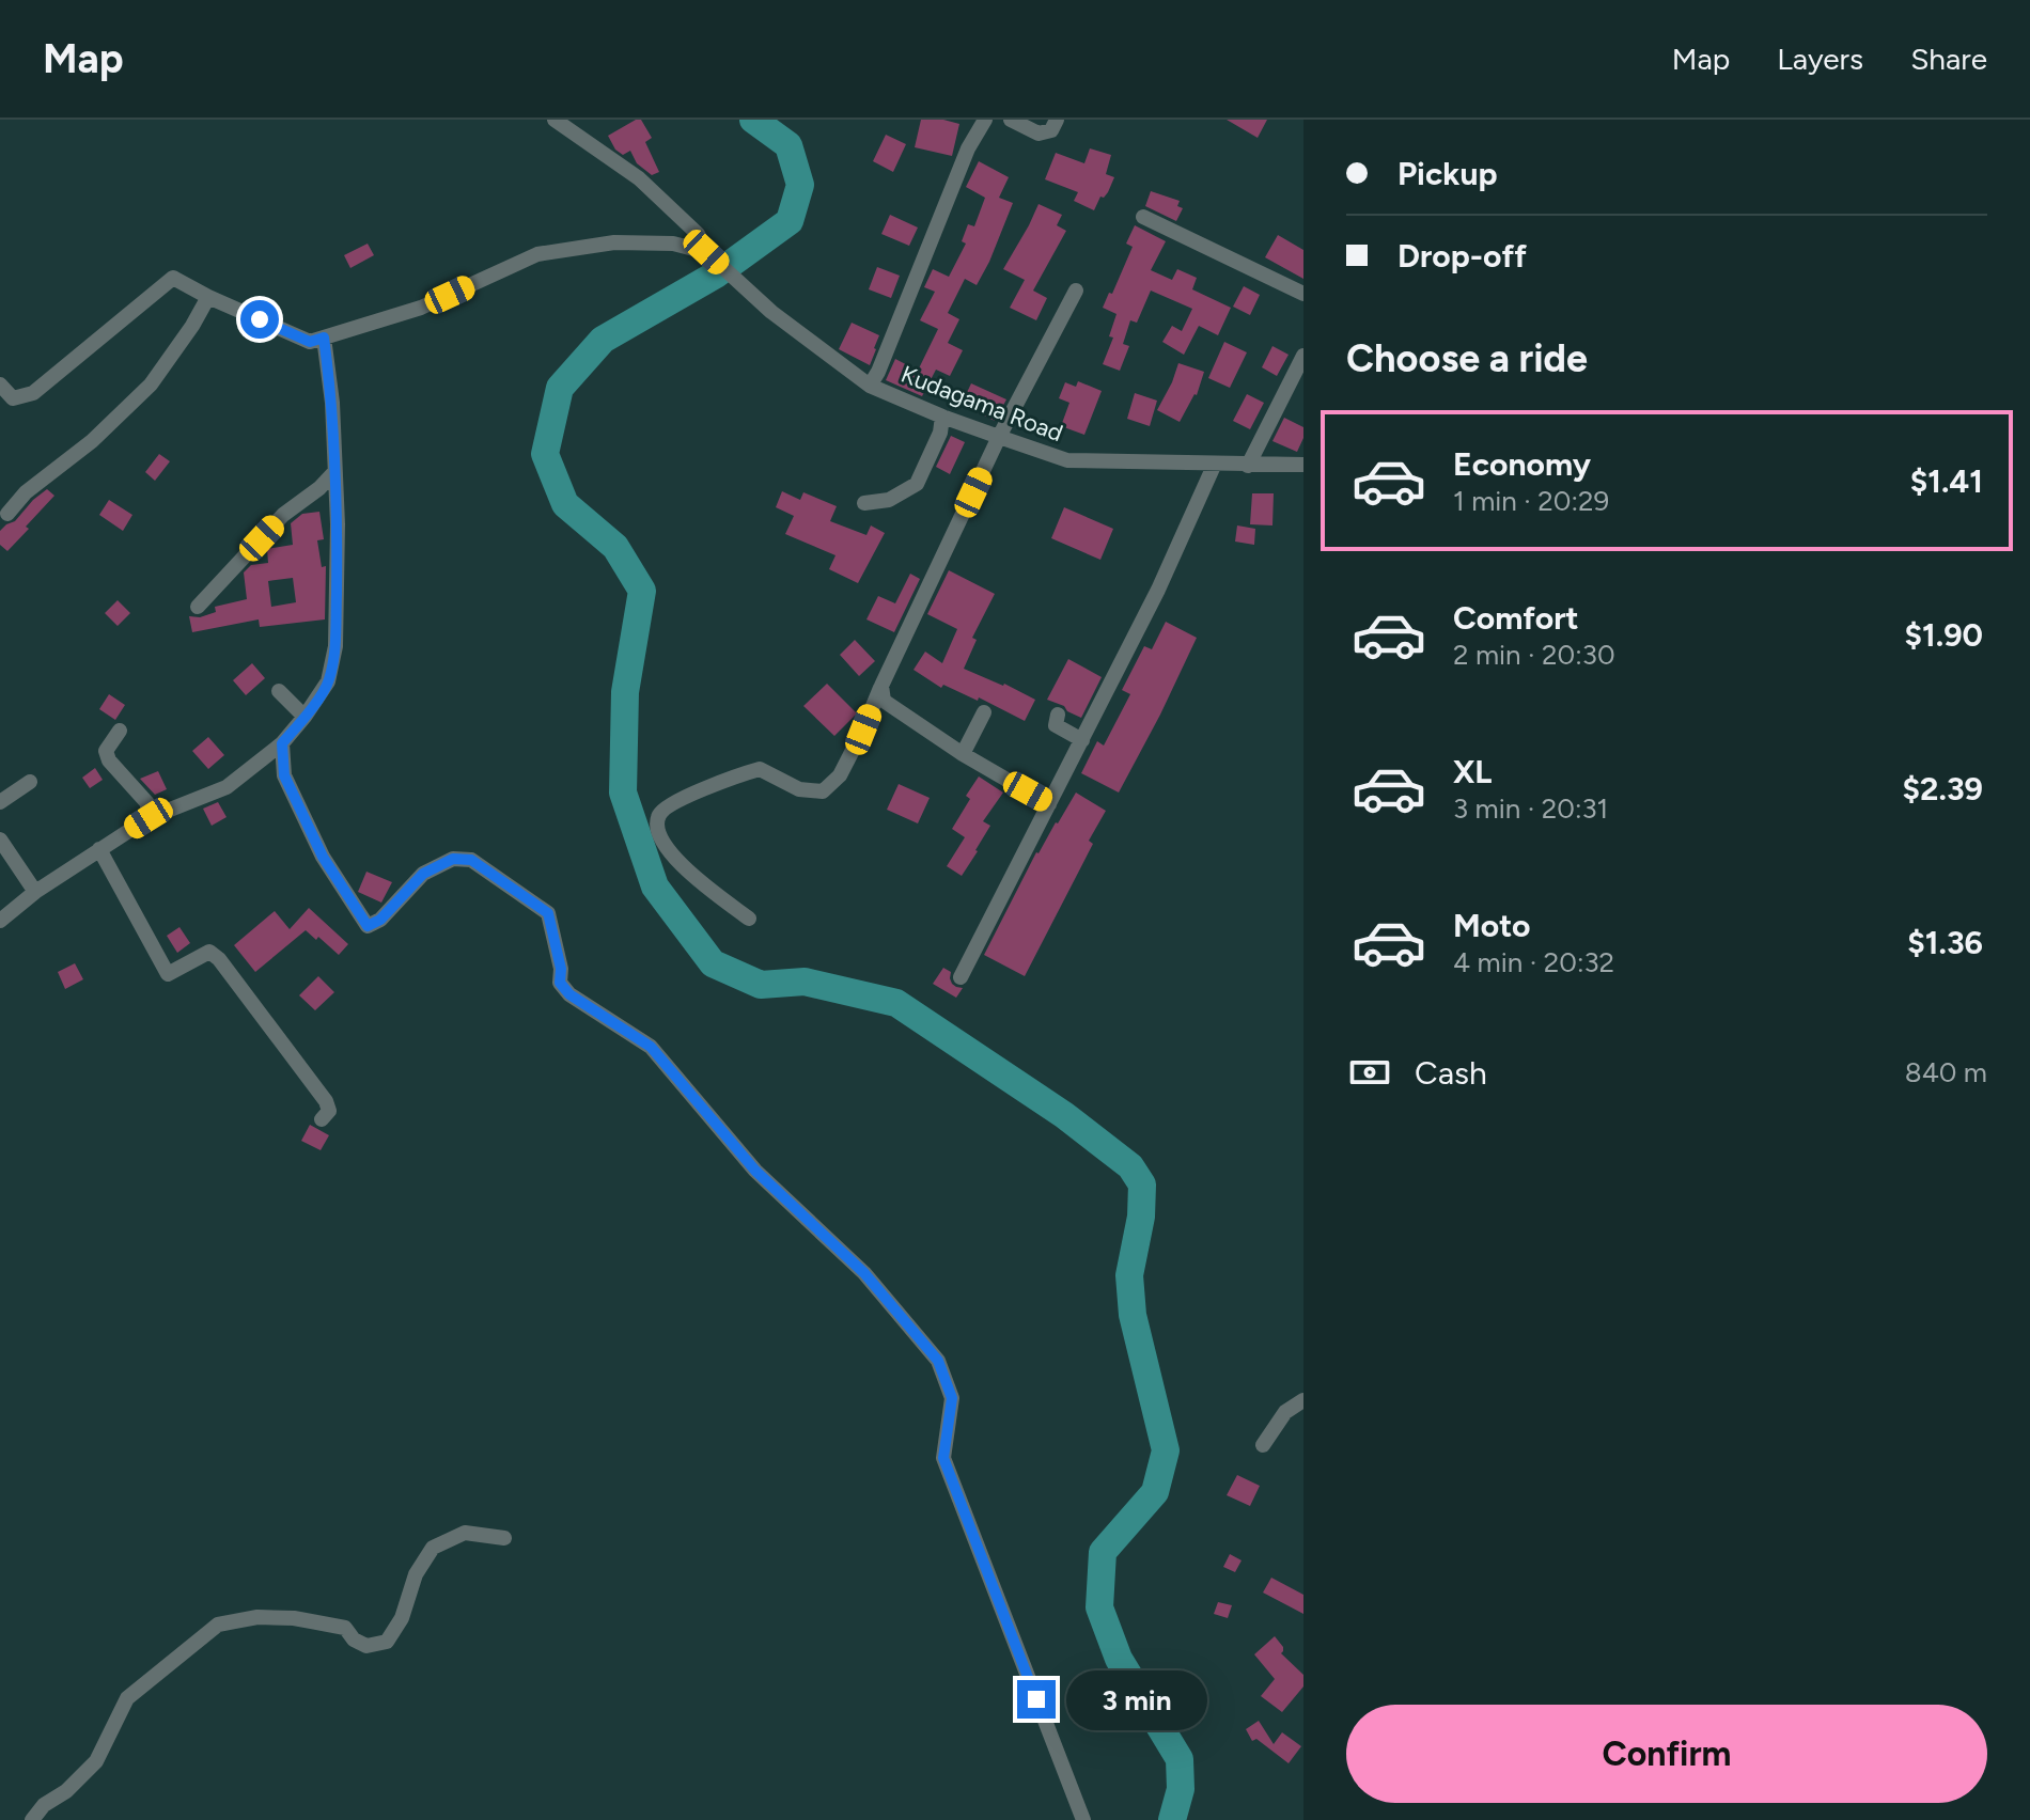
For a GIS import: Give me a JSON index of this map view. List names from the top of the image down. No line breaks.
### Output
{"streets":{"street":["Kudagama Road"]},"page":{"header":"Map","nav":["Map","Layers","Share"],"banner":["Pickup","Drop-off"],"heading":"Choose a ride","list":[{"name":"Economy","note":"1 min · 20:29","value":"$1.41"},{"name":"Comfort","note":"2 min · 20:30","value":"$1.90"},{"name":"XL","note":"3 min · 20:31","value":"$2.39"},{"name":"Moto","note":"4 min · 20:32","value":"$1.36"}],"pay":["Cash","840 m"],"bubble":"3 min","buttons":"Confirm"}}
